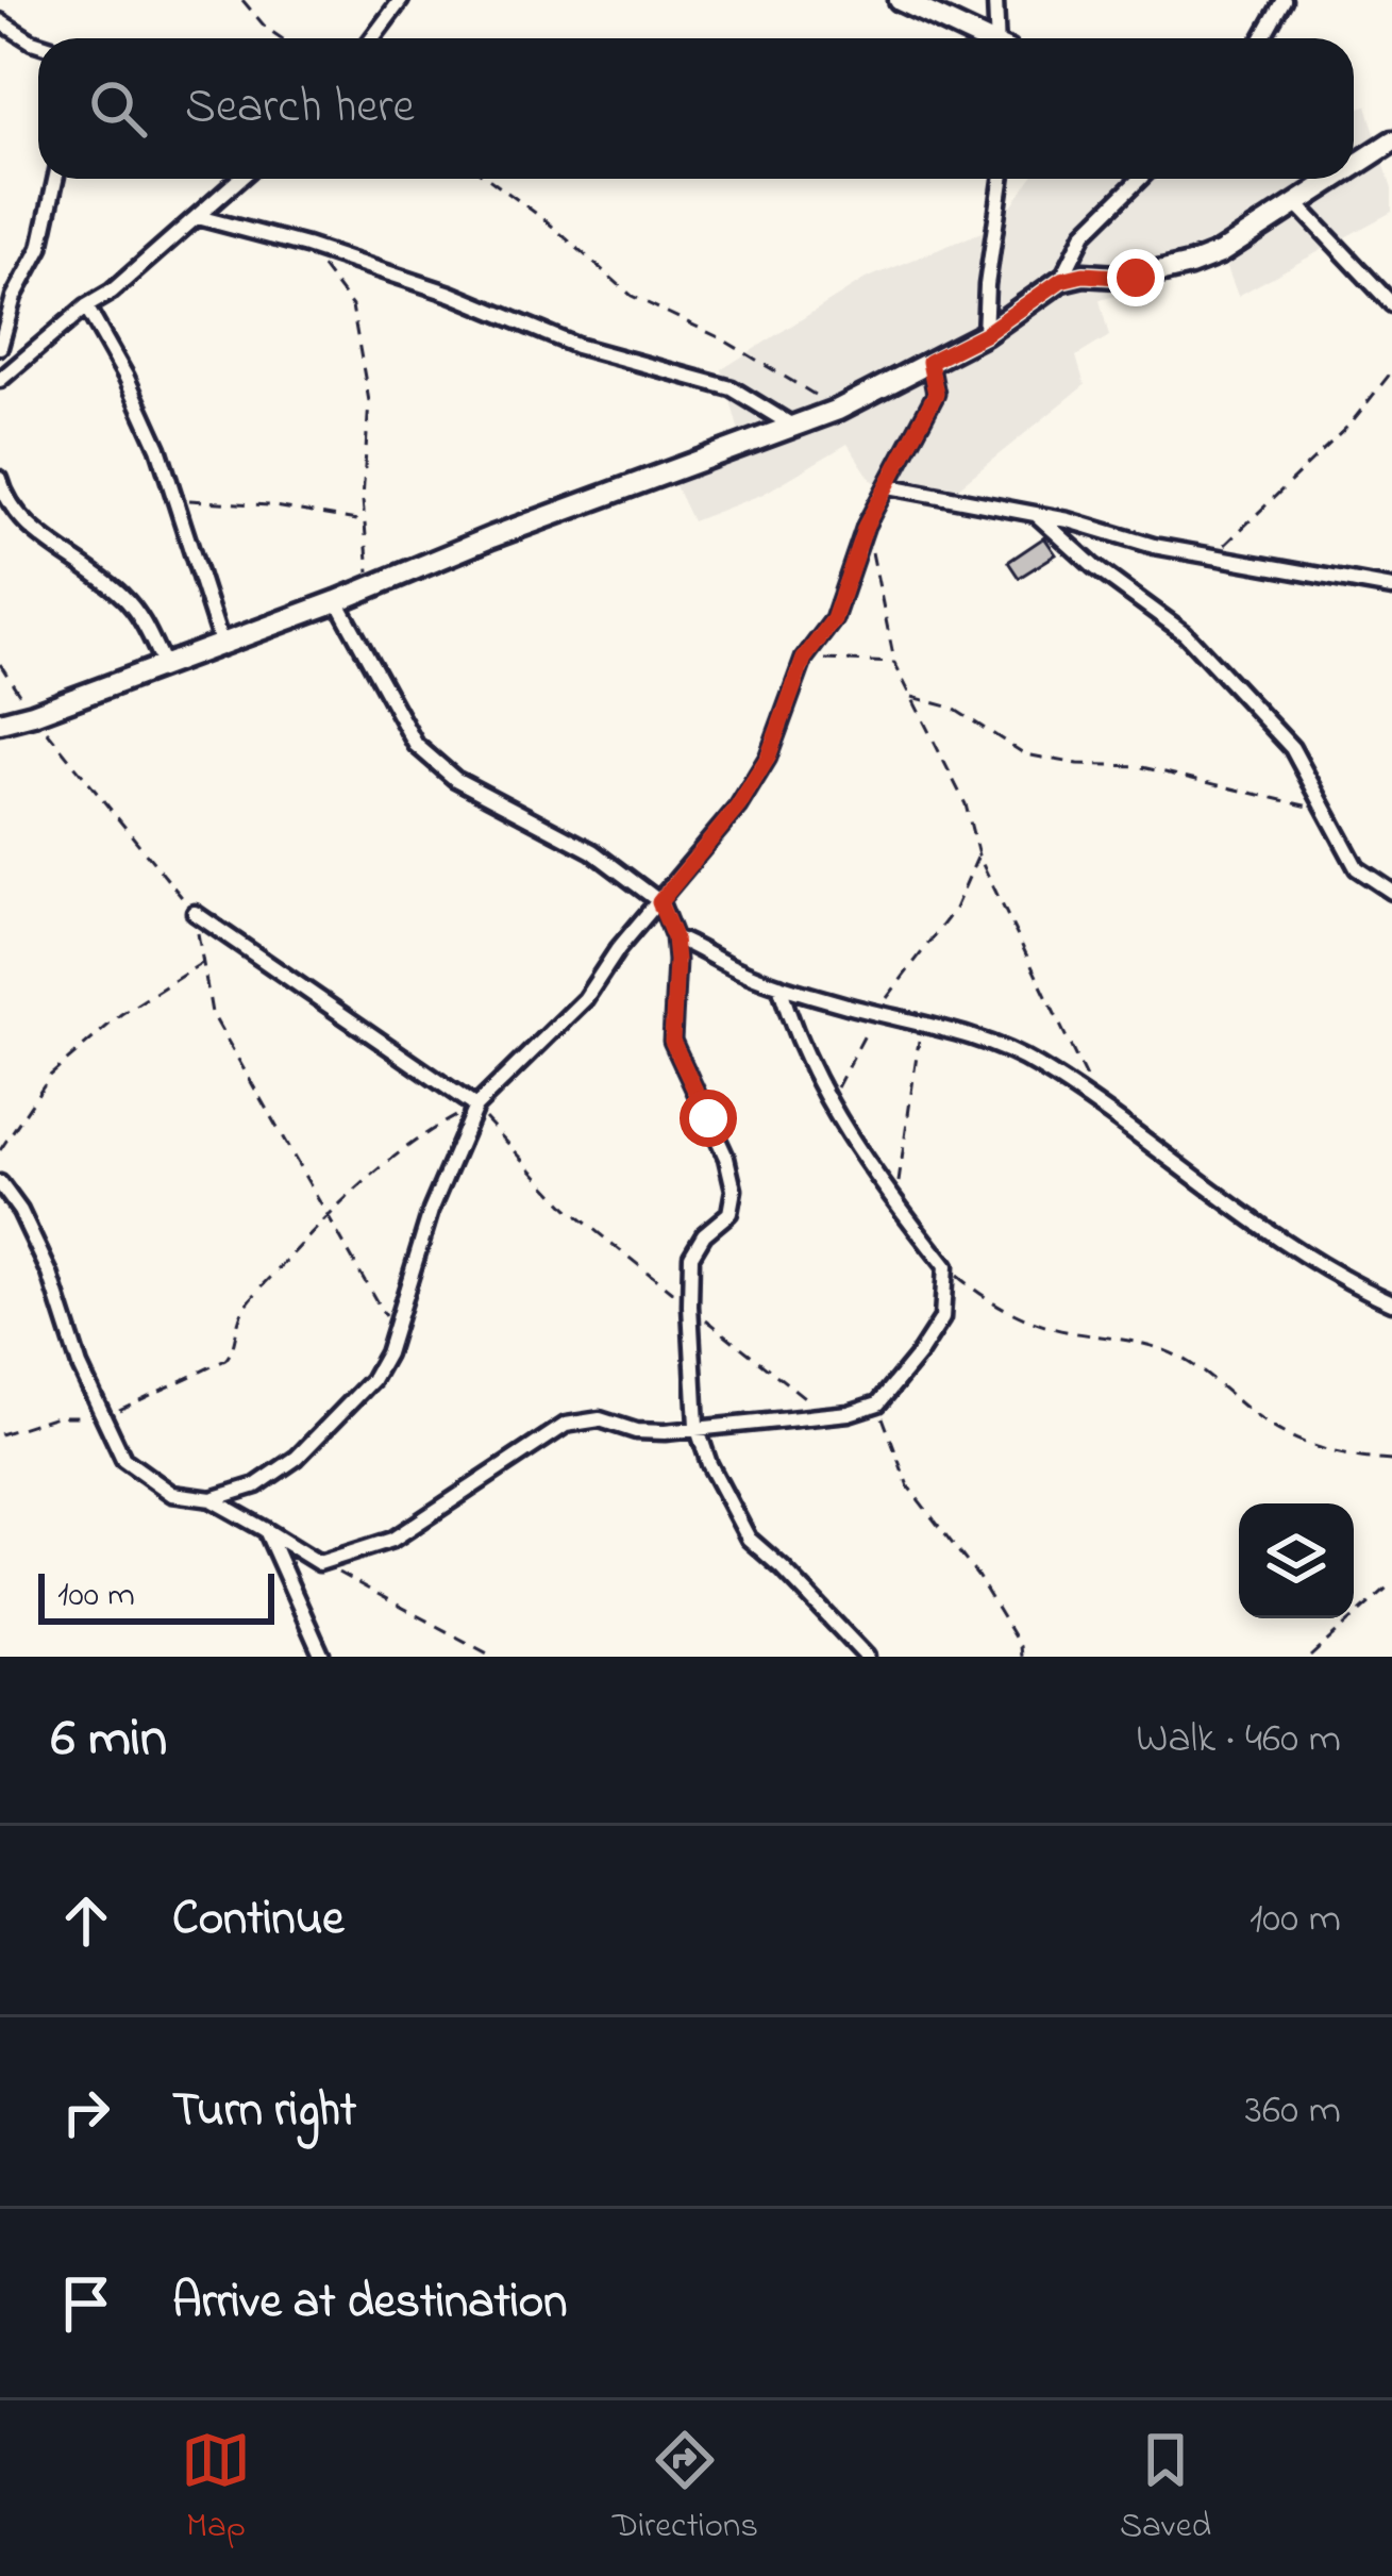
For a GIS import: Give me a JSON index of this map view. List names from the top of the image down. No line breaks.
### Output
{"scale_bar":"100 m","page":{"search":"Search here","scale":"100 m","heading":["6 min","Walk · 460 m"],"list":[["Continue","100 m"],["Turn right","360 m"],"Arrive at destination"],"nav":["Map","Directions","Saved"]}}
